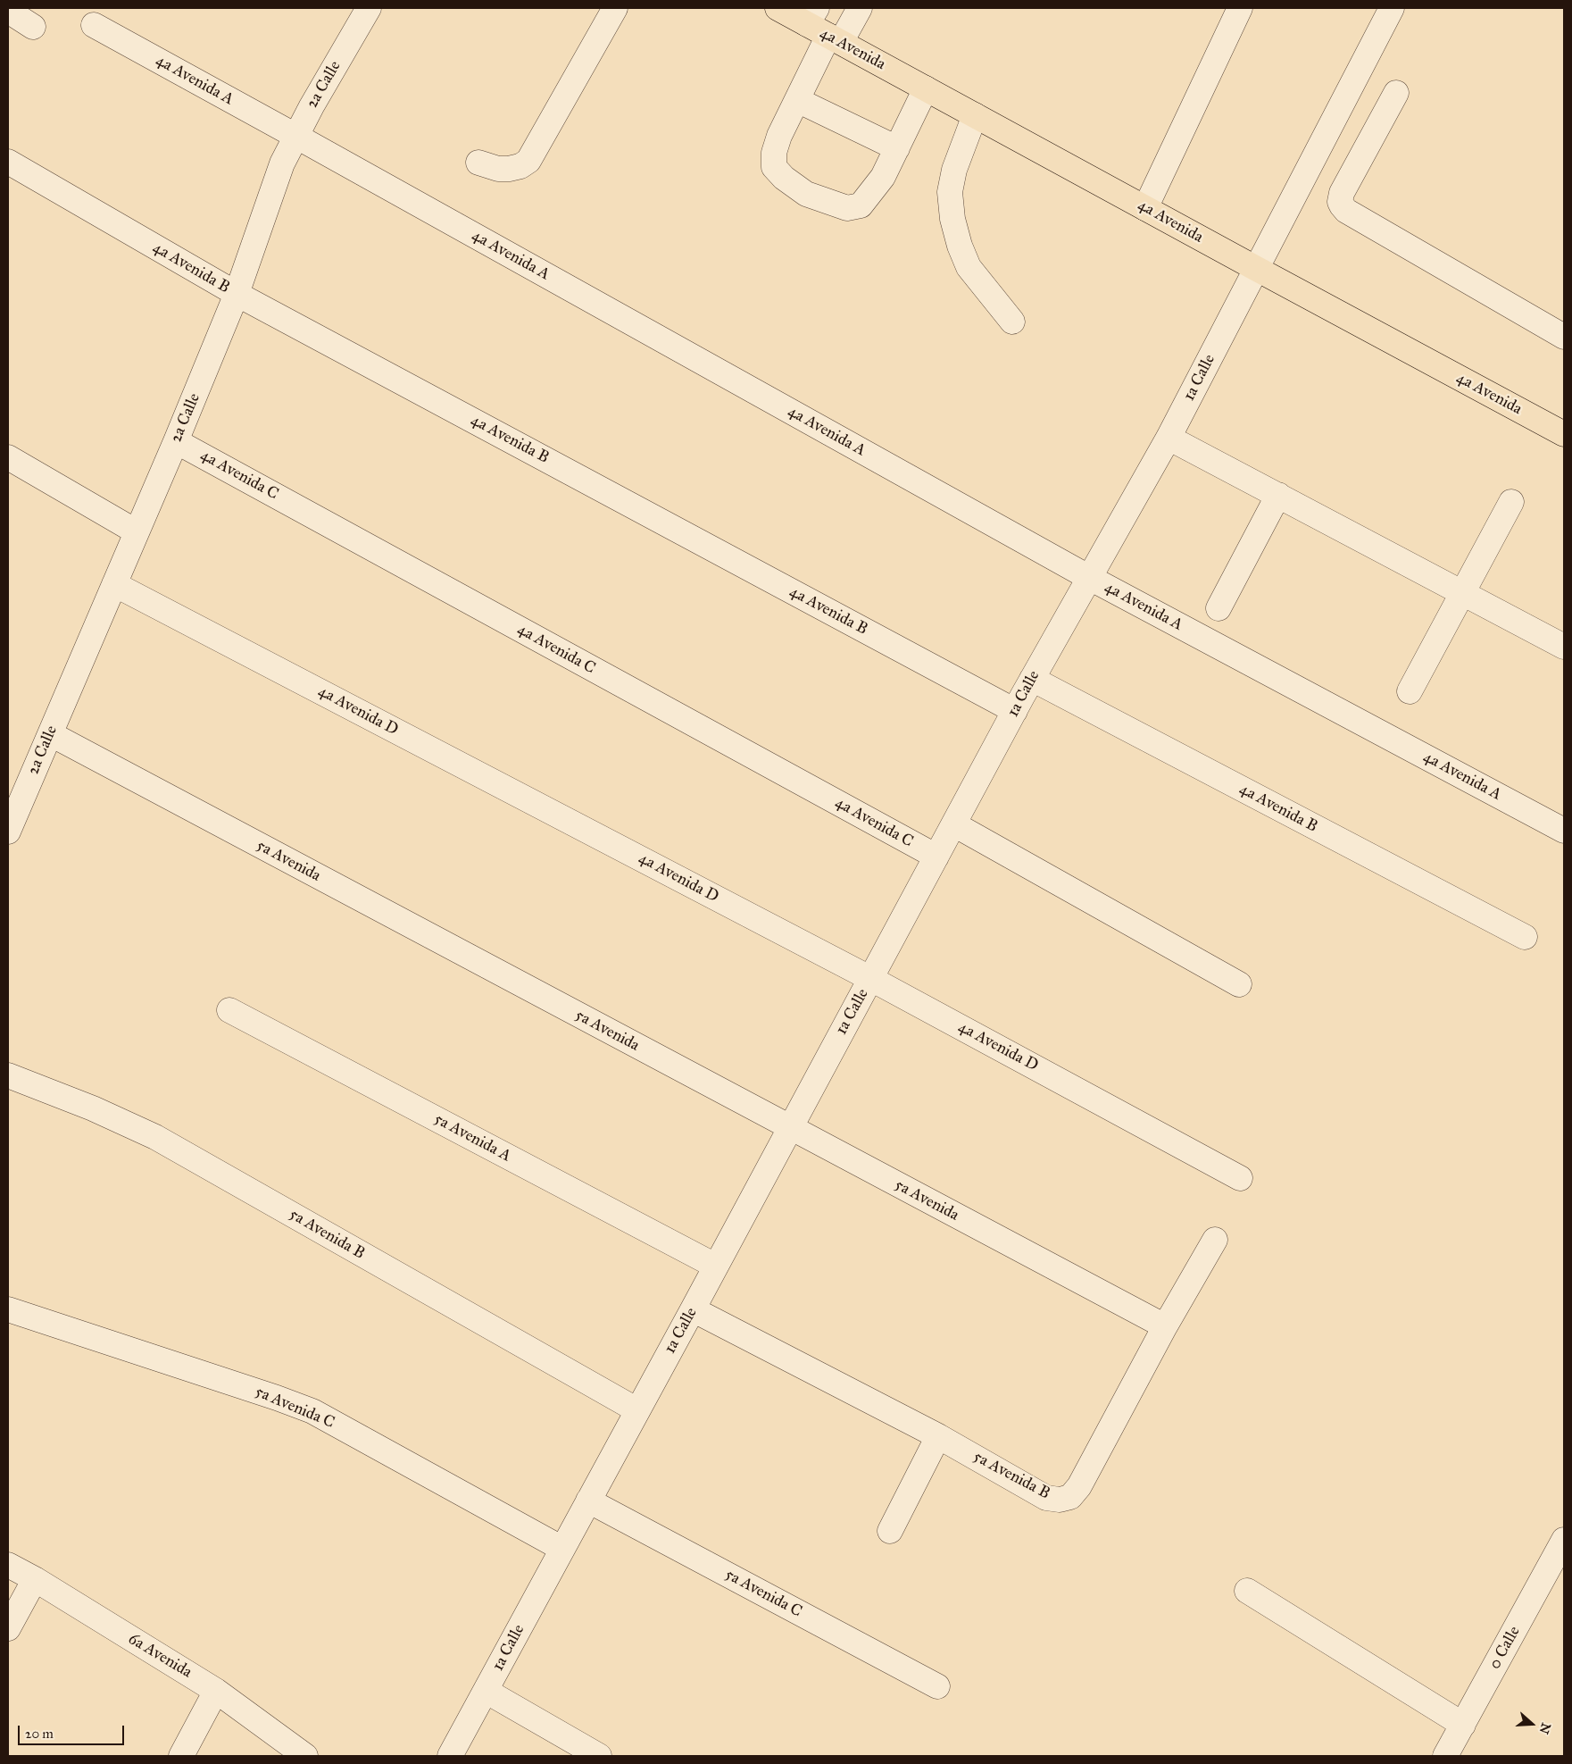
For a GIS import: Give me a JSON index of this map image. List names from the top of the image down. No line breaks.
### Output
{"streets":{"main road":["4a Avenida"],"street":["4a Avenida A","2a Calle","4a Avenida B","1a Calle","4a Avenida C","4a Avenida D","5a Avenida","5a Avenida A","5a Avenida B","5a Avenida C","0 Calle","6a Avenida"]},"crossings":[["4a Avenida","1a Calle"],["4a Avenida A","2a Calle"],["4a Avenida A","1a Calle"],["2a Calle","4a Avenida B"],["2a Calle","4a Avenida C"],["2a Calle","4a Avenida D"],["2a Calle","5a Avenida"],["4a Avenida B","1a Calle"],["1a Calle","4a Avenida C"],["1a Calle","4a Avenida D"],["1a Calle","5a Avenida"],["1a Calle","5a Avenida A"],["1a Calle","5a Avenida B"],["1a Calle","5a Avenida C"],["5a Avenida","5a Avenida B"]],"scale_bar":"20 m","north":"right"}
